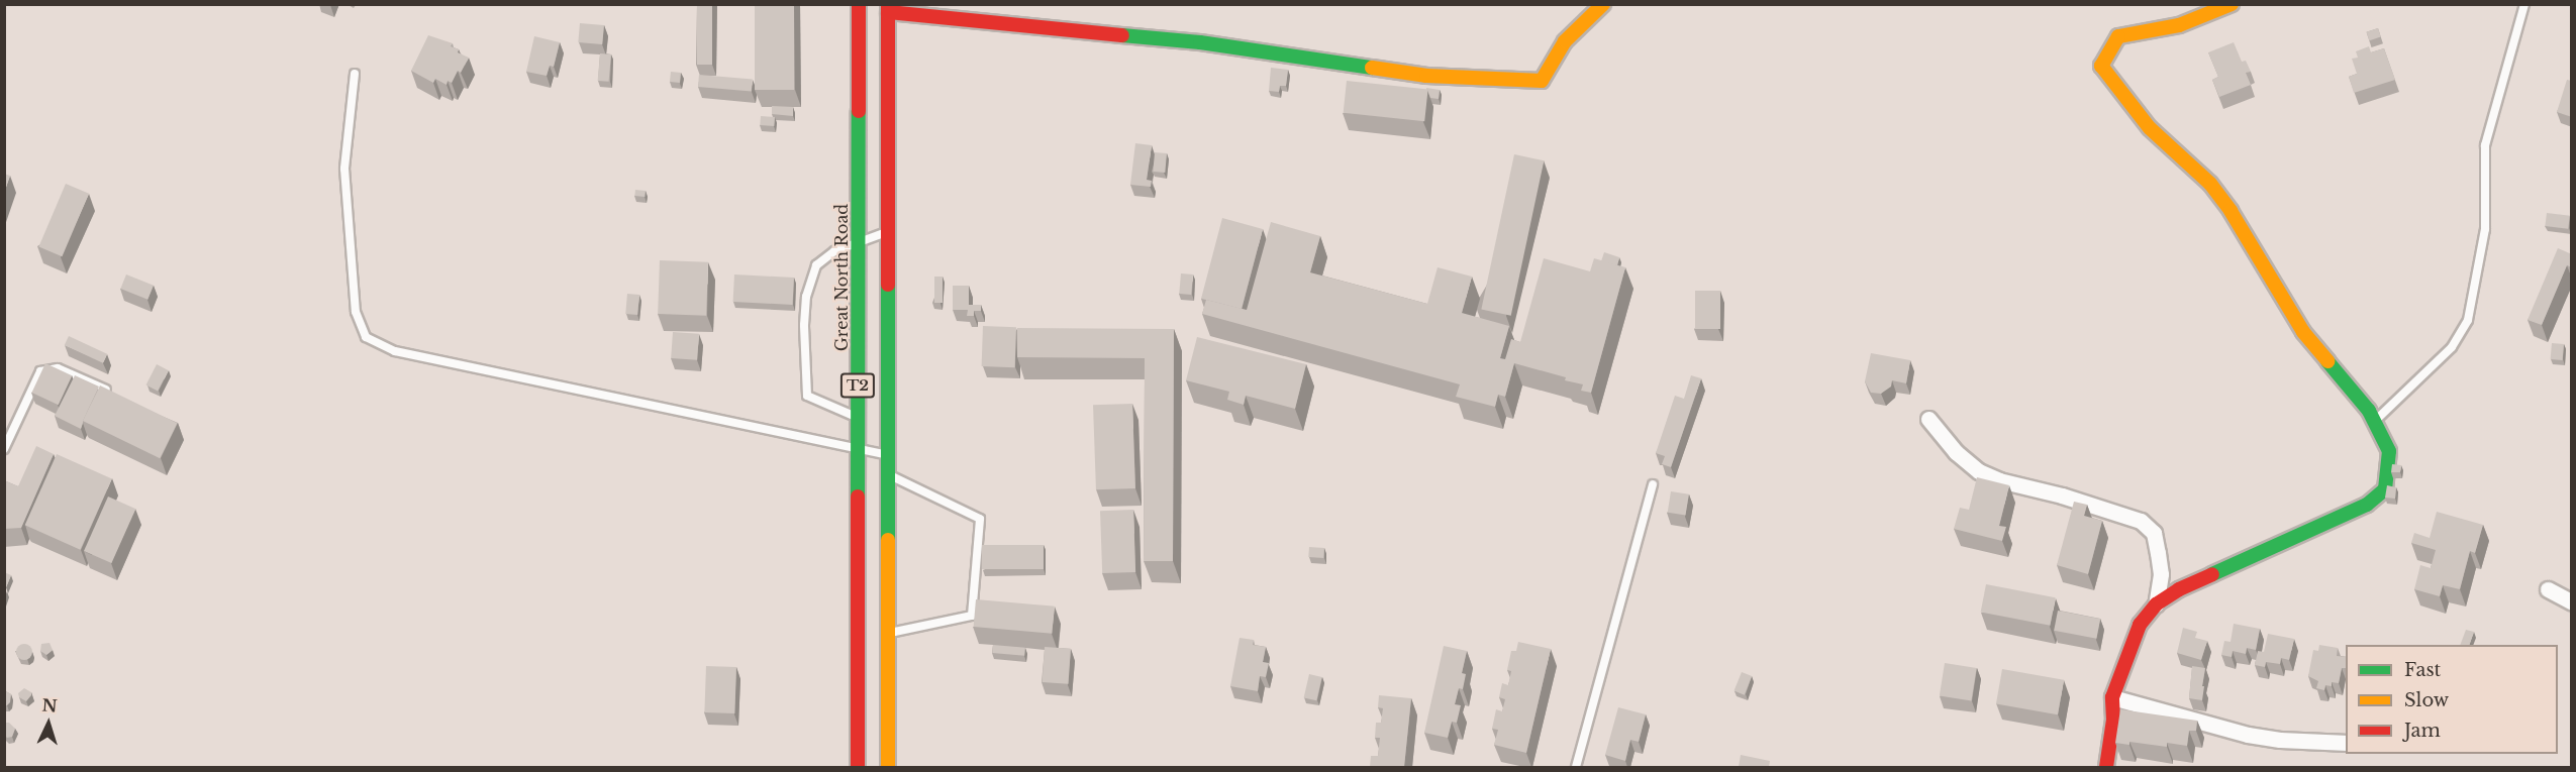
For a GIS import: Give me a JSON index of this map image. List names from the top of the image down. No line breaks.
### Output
{"streets":{"street":["Great North Road","T2"]},"legend":["Fast","Slow","Jam"],"north":"top"}
